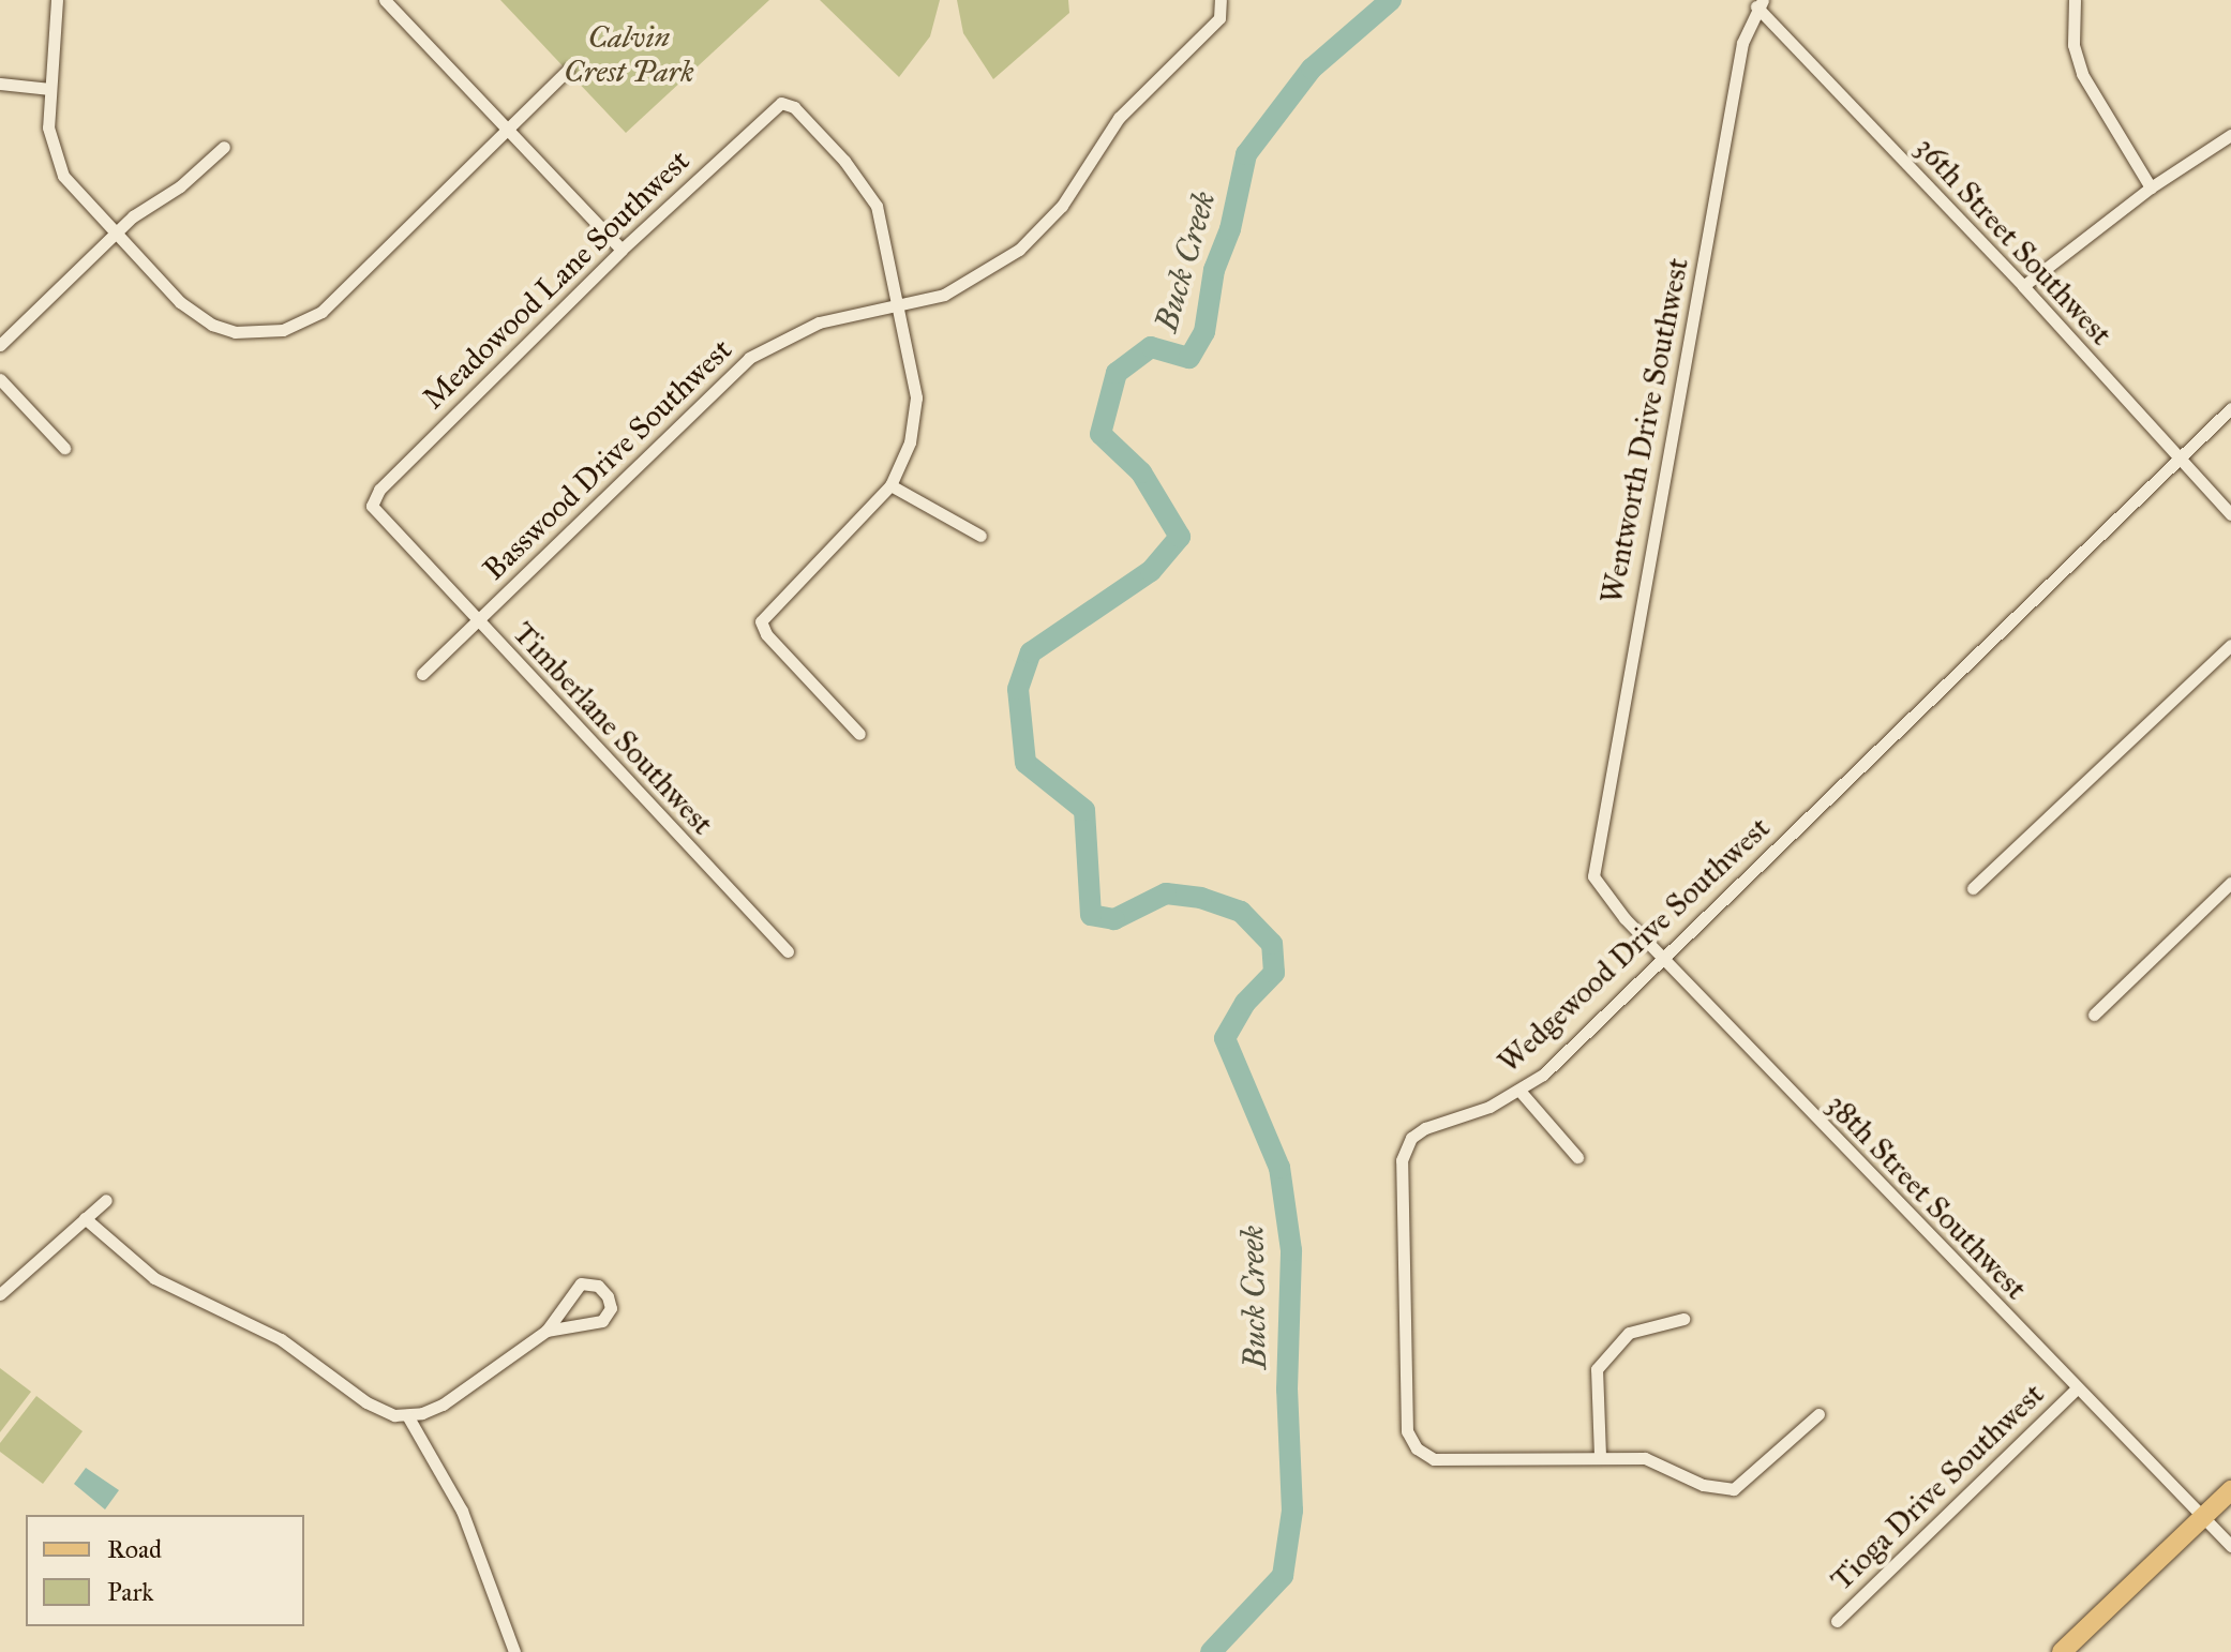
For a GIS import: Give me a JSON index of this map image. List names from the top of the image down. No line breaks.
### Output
{"streets":{"street":["36th Street Southwest","Meadowood Lane Southwest","Wentworth Drive Southwest","Basswood Drive Southwest","Timberlane Southwest","Wedgewood Drive Southwest","38th Street Southwest","Tioga Drive Southwest"]},"crossings":[["36th Street Southwest","Wentworth Drive Southwest"],["36th Street Southwest","Wedgewood Drive Southwest"],["Meadowood Lane Southwest","Basswood Drive Southwest"],["Meadowood Lane Southwest","Timberlane Southwest"],["Wentworth Drive Southwest","38th Street Southwest"],["Basswood Drive Southwest","Timberlane Southwest"],["Wedgewood Drive Southwest","38th Street Southwest"],["38th Street Southwest","Tioga Drive Southwest"]],"water":["Buck Creek"],"parks":["Calvin Crest Park"],"legend":["Road","Park"]}
